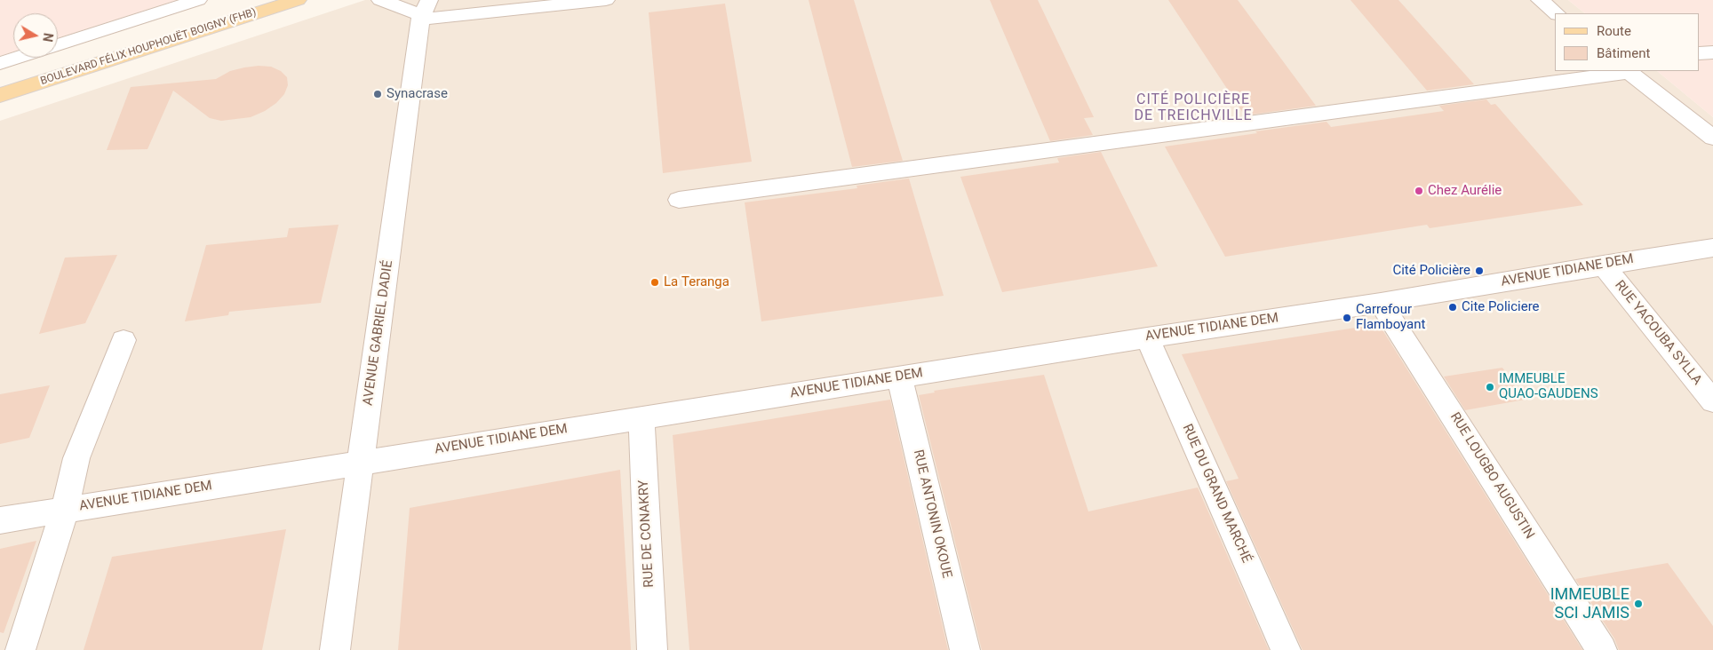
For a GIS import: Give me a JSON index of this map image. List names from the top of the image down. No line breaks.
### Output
{"streets":{"main road":["BOULEVARD FÉLIX HOUPHOUËT BOIGNY (FHB)"],"street":["AVENUE TIDIANE DEM","AVENUE GABRIEL DADIÉ","RUE YACOUBA SYLLA","RUE LOUGBO AUGUSTIN","RUE DU GRAND MARCHÉ","RUE ANTONIN OKOUE","RUE DE CONAKRY"]},"crossings":[["AVENUE TIDIANE DEM","AVENUE GABRIEL DADIÉ"],["AVENUE TIDIANE DEM","RUE YACOUBA SYLLA"],["AVENUE TIDIANE DEM","RUE LOUGBO AUGUSTIN"],["AVENUE TIDIANE DEM","RUE DU GRAND MARCHÉ"],["AVENUE TIDIANE DEM","RUE ANTONIN OKOUE"],["AVENUE TIDIANE DEM","RUE DE CONAKRY"]],"districts":["CITÉ POLICIÈRE DE TREICHVILLE"],"places":["Synacrase","Chez Aurélie","Cité Policière","La Teranga","Cite Policiere","Carrefour Flamboyant","IMMEUBLE QUAO-GAUDENS","IMMEUBLE SCI JAMIS"],"legend":["Route","Bâtiment"],"north":"right"}
